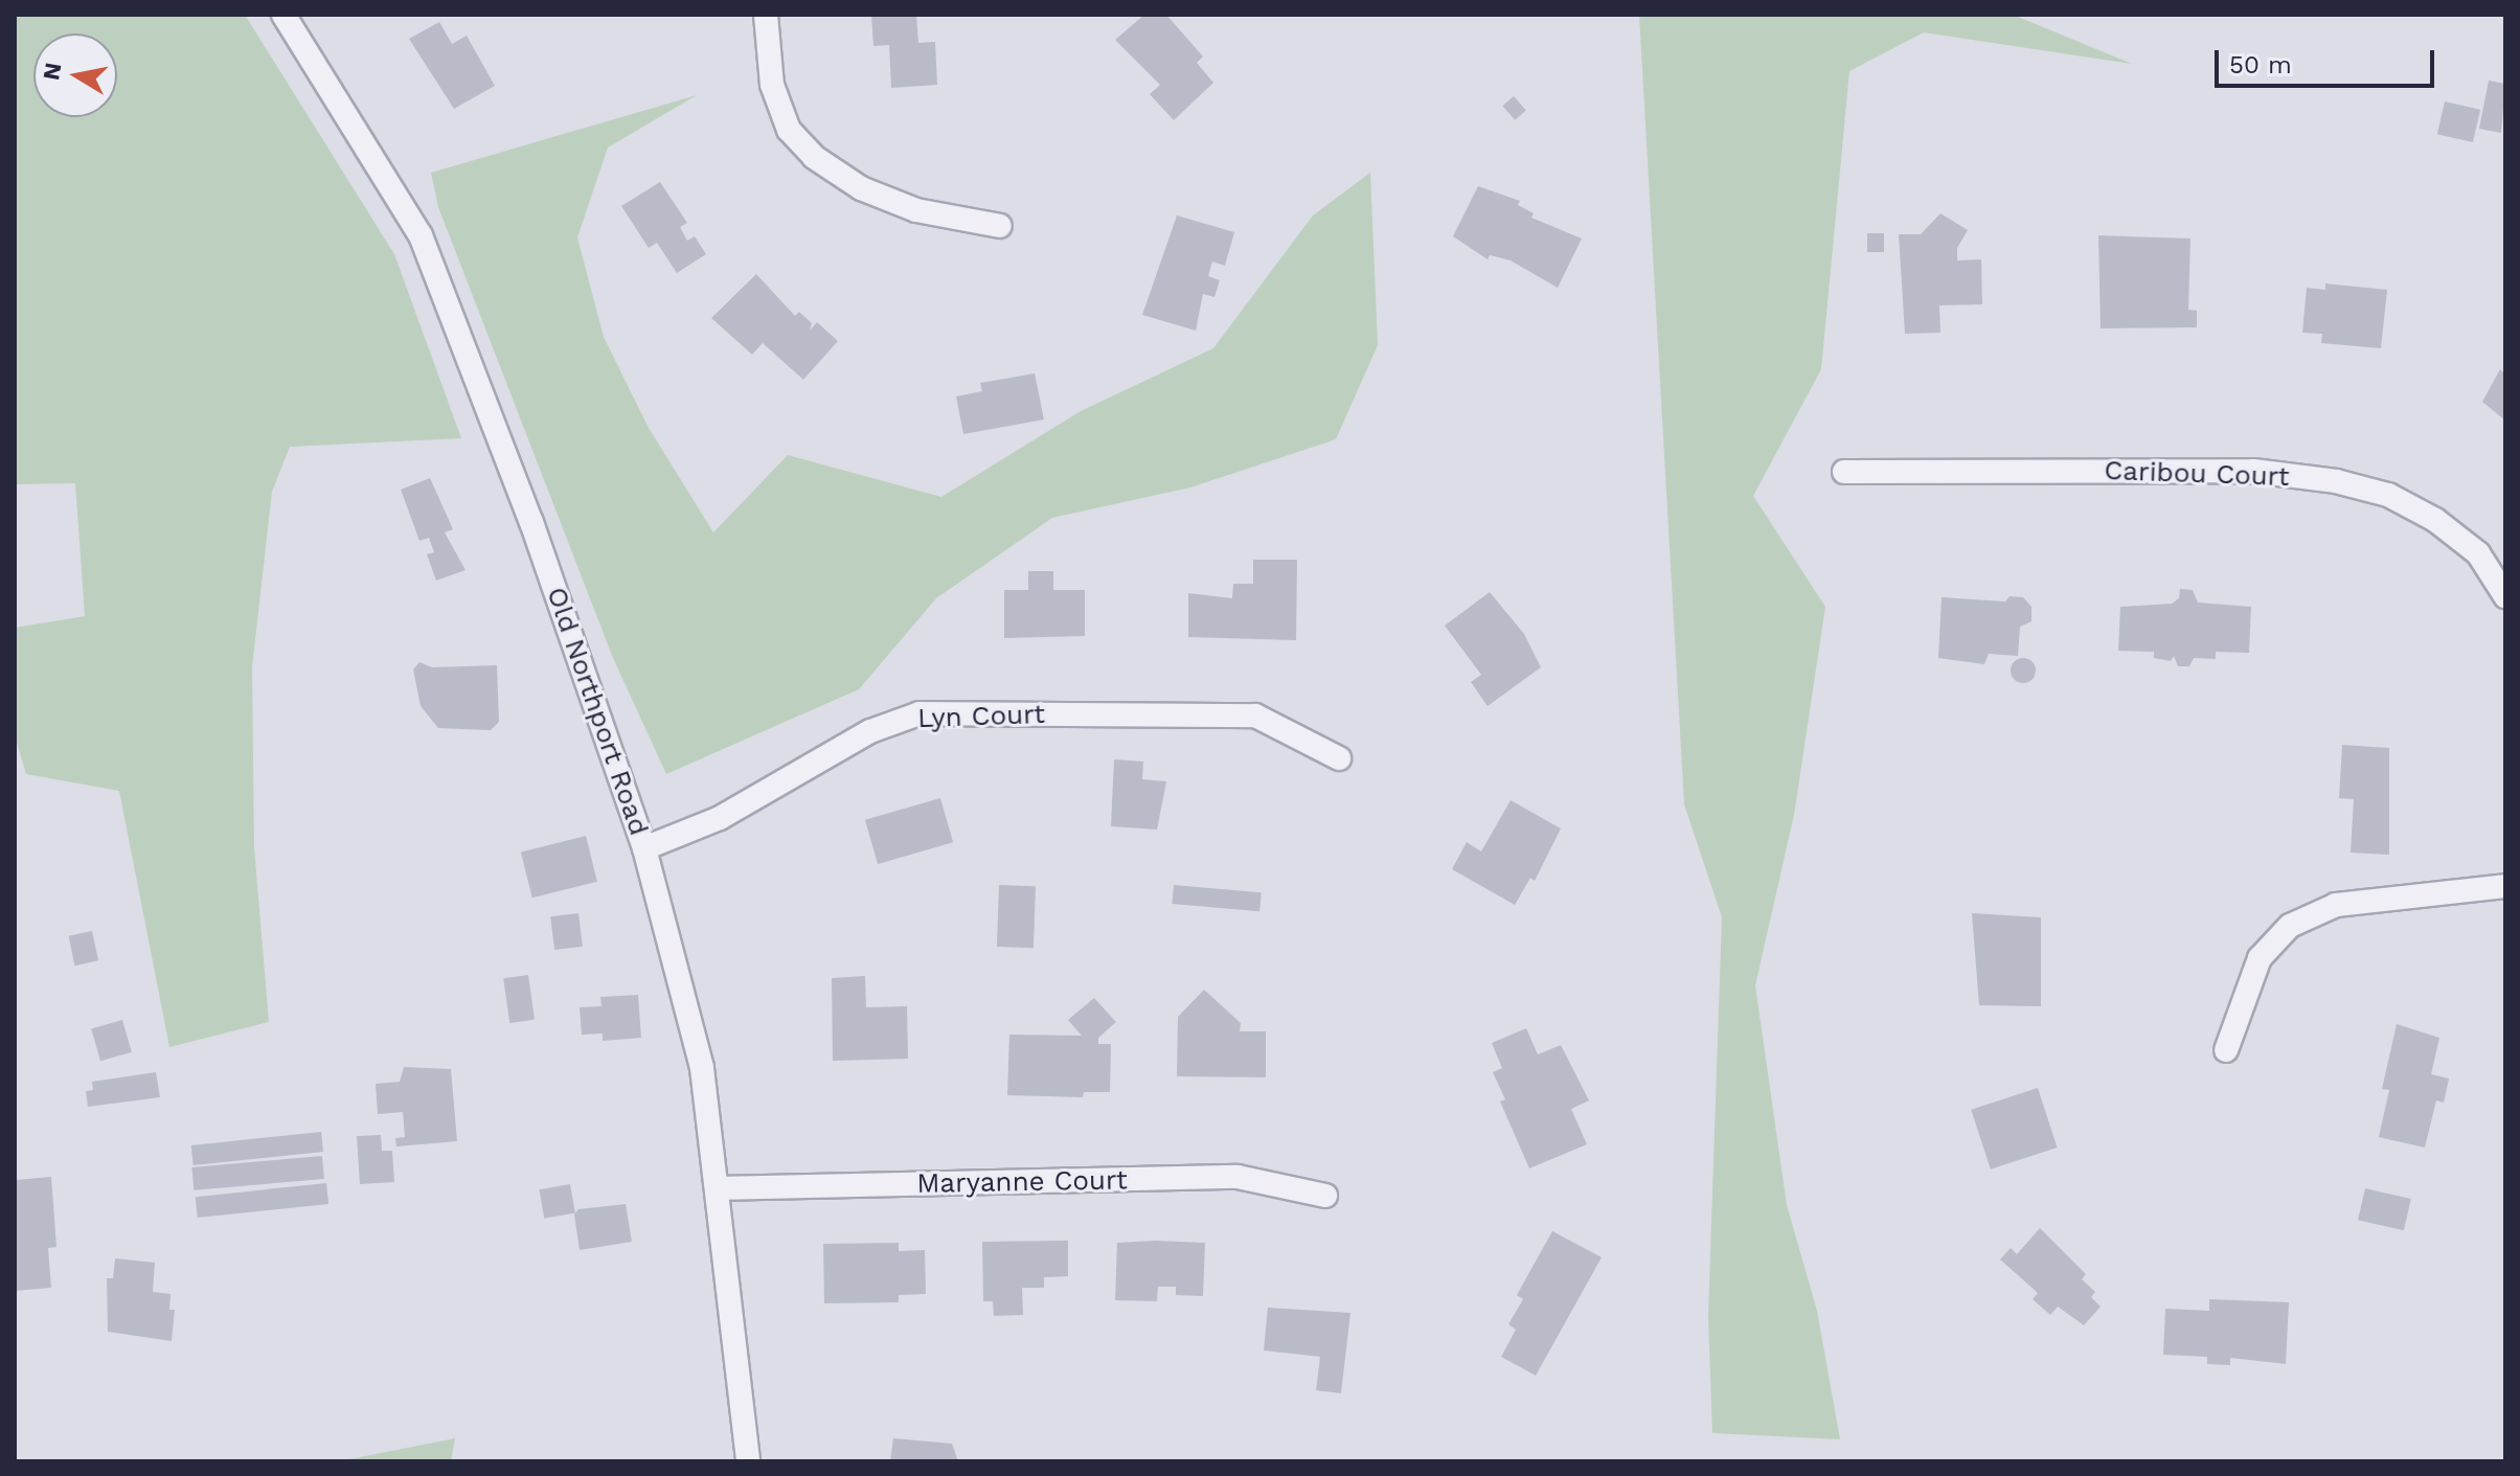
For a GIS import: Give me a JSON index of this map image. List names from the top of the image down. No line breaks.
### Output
{"streets":{"street":["Caribou Court","Old Northport Road","Lyn Court","Maryanne Court"]},"crossings":[["Old Northport Road","Lyn Court"],["Old Northport Road","Maryanne Court"]],"scale_bar":"50 m","north":"left"}
